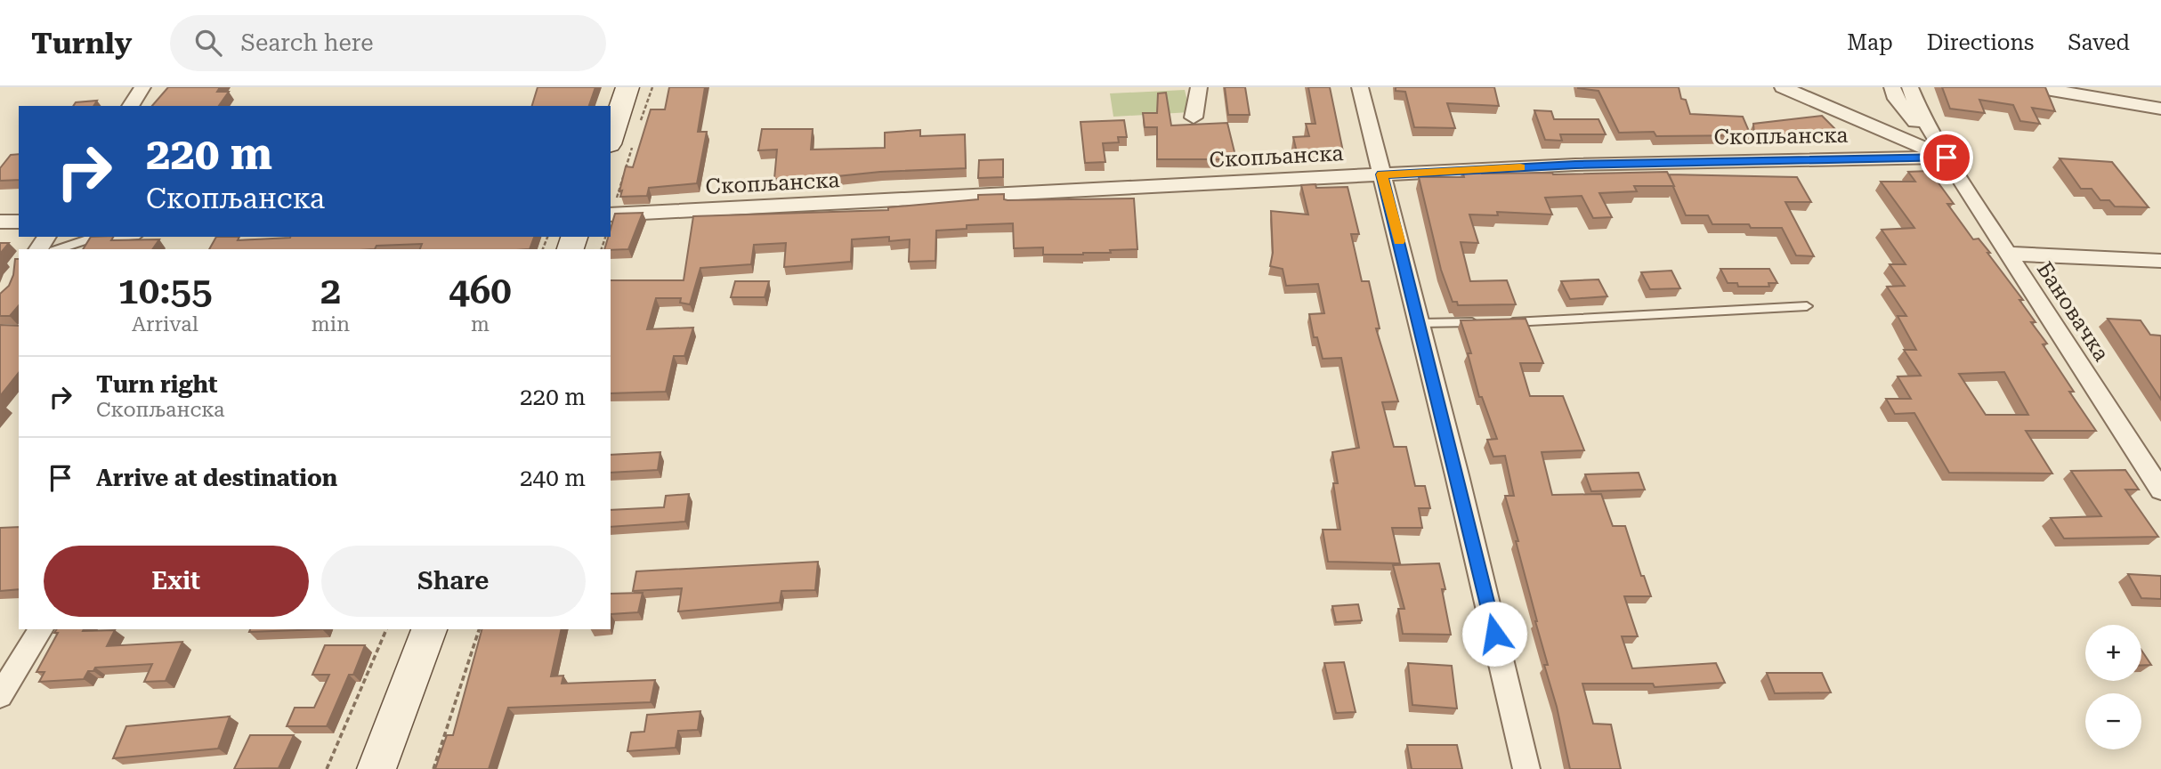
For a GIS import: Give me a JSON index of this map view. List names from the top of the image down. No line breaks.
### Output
{"streets":{"street":["Скопљанска","Бановачка"]},"crossings":[["Скопљанска","Бановачка"]],"page":{"header":"Turnly","search":"Search here","nav":["Map","Directions","Saved"],"turn":["220 m","Скопљанска"],"eta":["10:55","Arrival","2","min","460","m"],"list":[{"name":"Turn right","note":"Скопљанска","value":"220 m"},{"name":"Arrive at destination","value":"240 m"}],"buttons":["Exit","Share"],"map_buttons":["+","−"]}}
